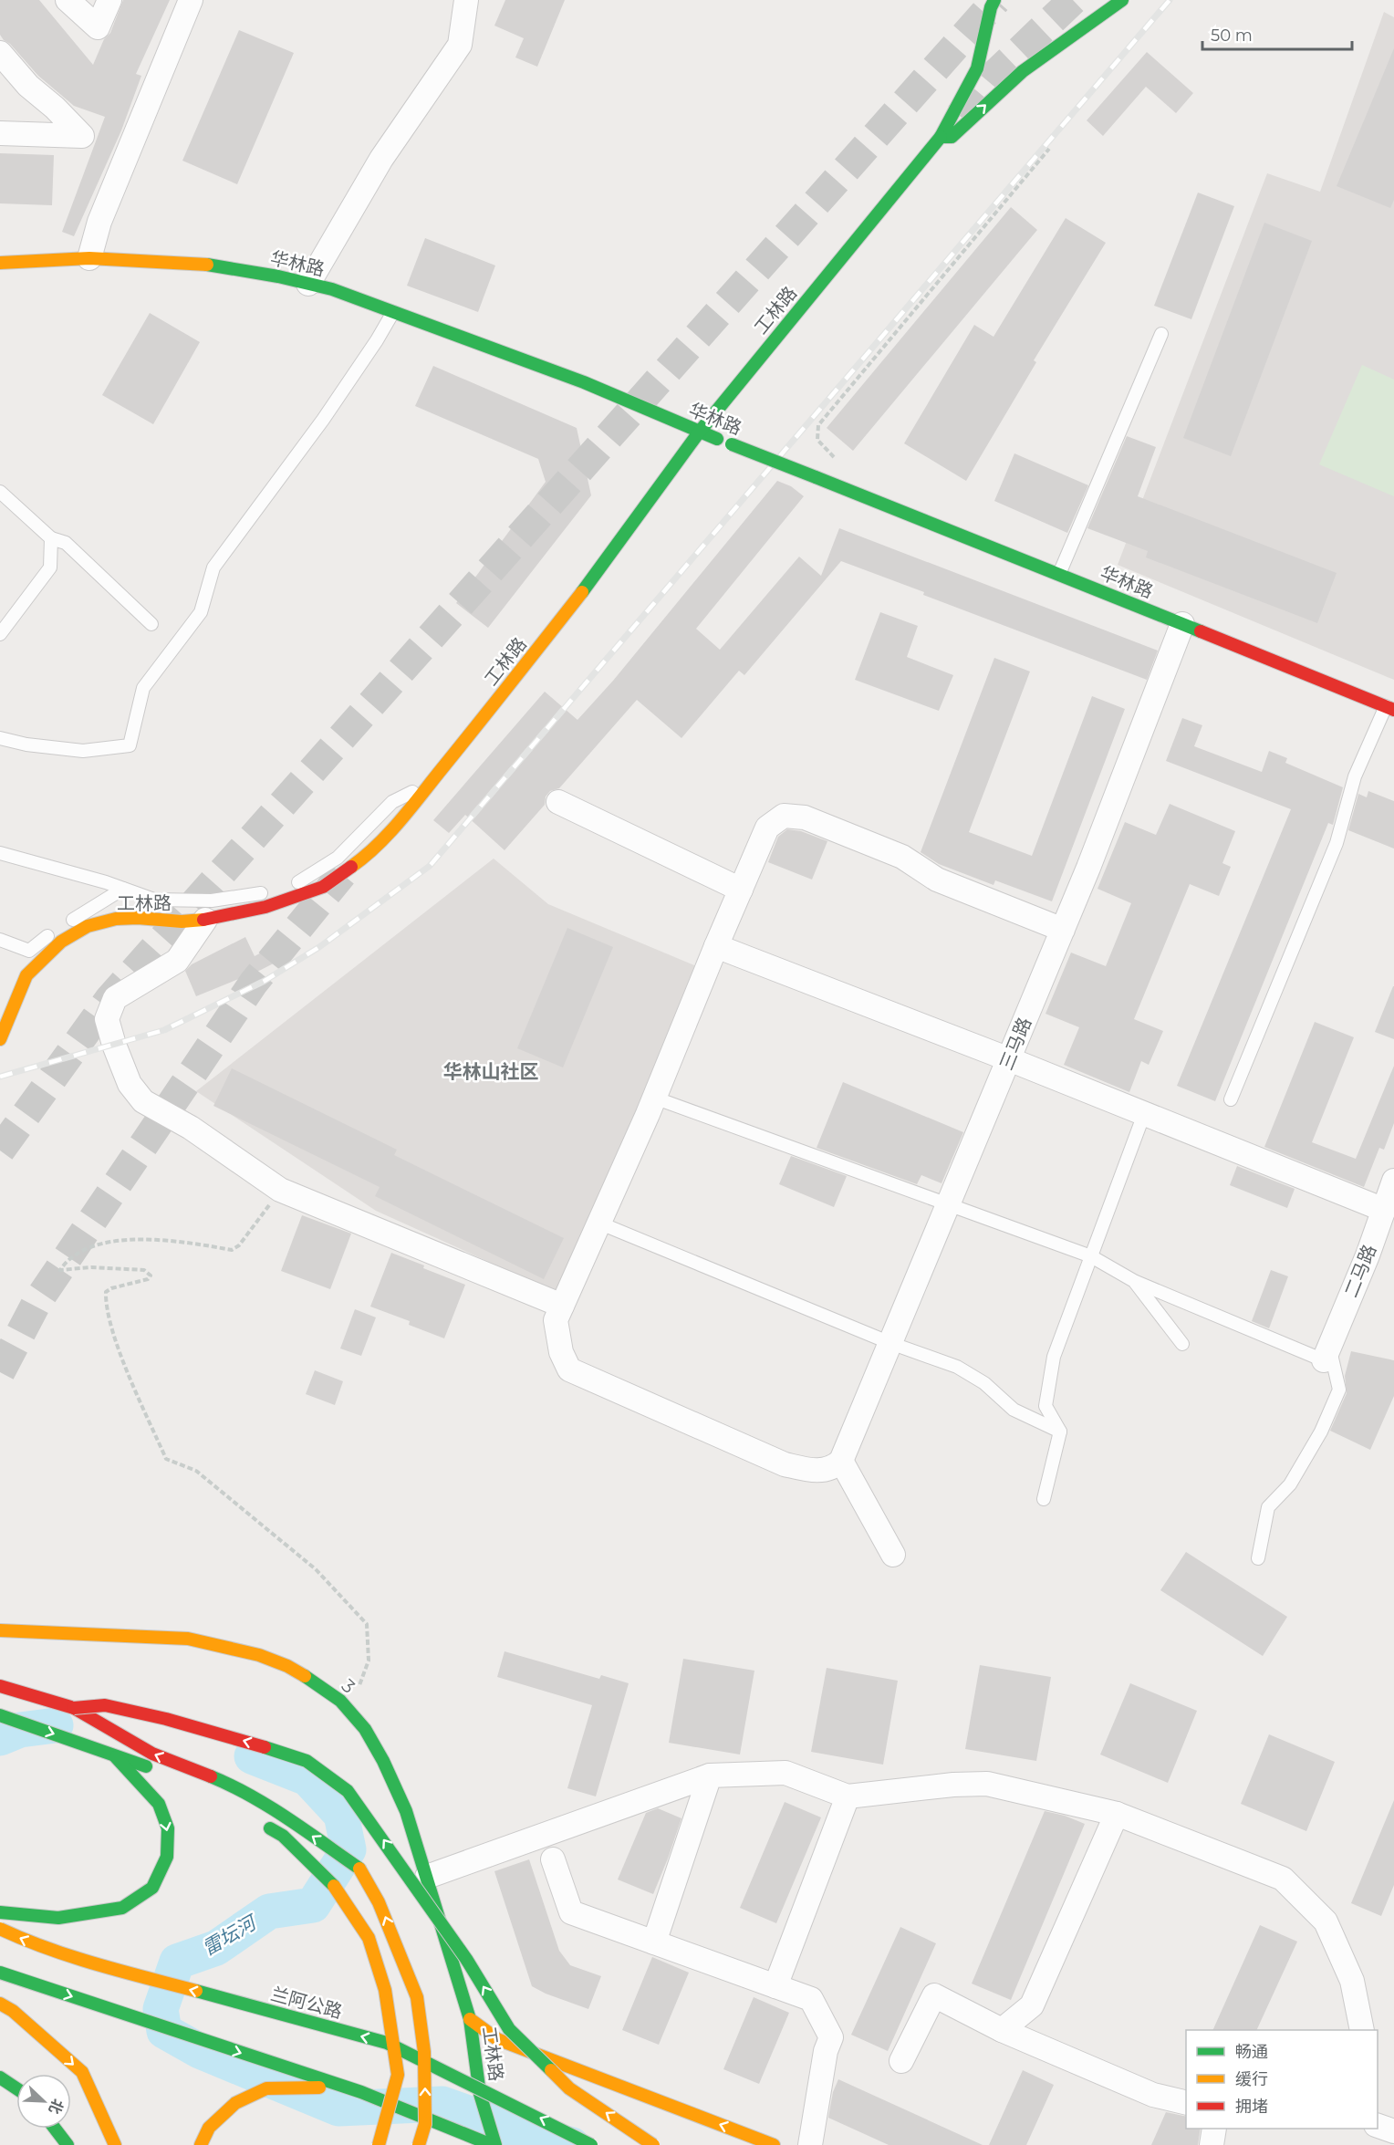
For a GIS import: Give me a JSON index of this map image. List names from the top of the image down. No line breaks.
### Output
{"streets":{"main road":["华林路","工林路","3","兰阿公路"],"street":["三马路","二马路"]},"crossings":[["华林路","工林路"],["华林路","三马路"],["工林路","3"]],"districts":["华林山社区"],"water":["雷坛河"],"legend":["畅通","缓行","拥堵"],"scale_bar":"50 m","north":"bottom right"}
